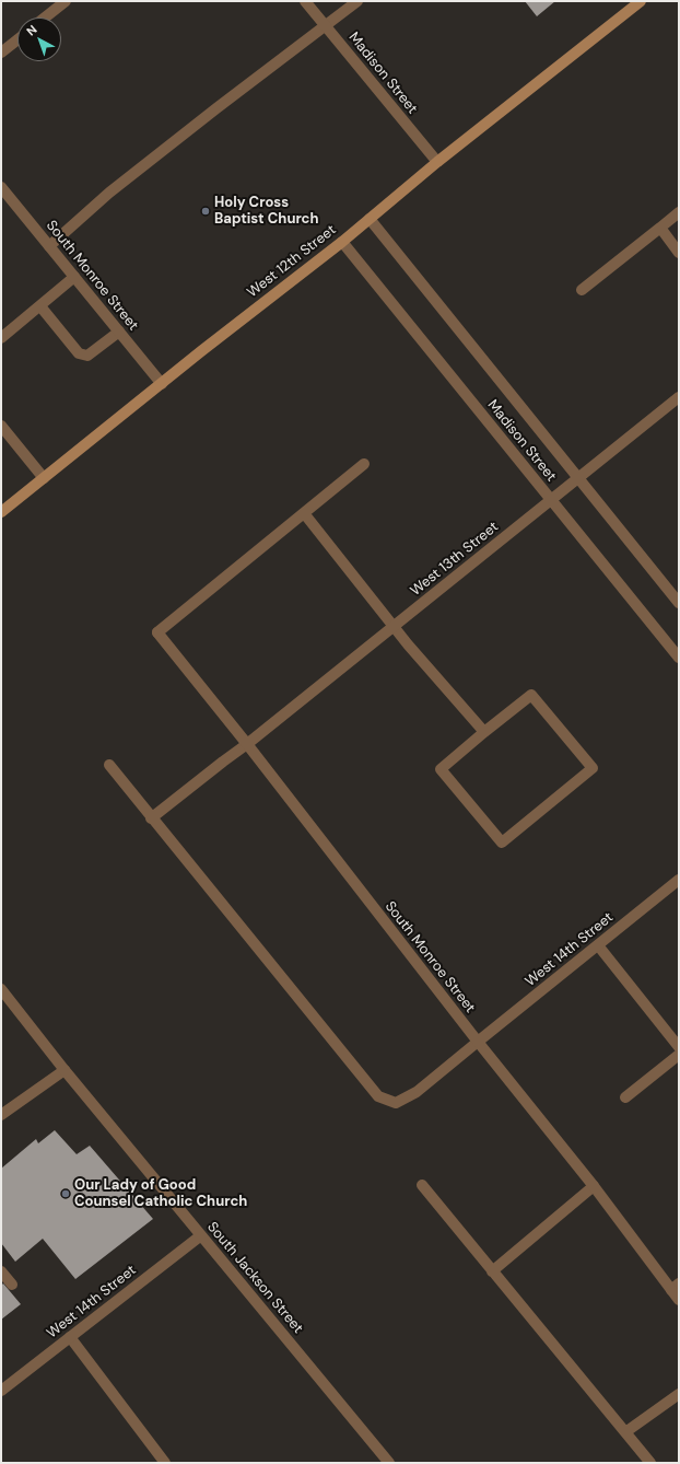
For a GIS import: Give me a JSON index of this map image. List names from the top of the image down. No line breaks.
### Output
{"streets":{"main road":["West 12th Street"],"street":["Madison Street","South Monroe Street","West 13th Street","West 14th Street","South Jackson Street"]},"crossings":[["Madison Street","West 12th Street"],["Madison Street","West 13th Street"],["West 12th Street","South Monroe Street"],["South Monroe Street","West 13th Street"],["South Monroe Street","West 14th Street"],["West 13th Street","West 14th Street"],["West 14th Street","South Jackson Street"]],"places":["Holy Cross Baptist Church","Our Lady of Good Counsel Catholic Church"],"north":"top left"}
